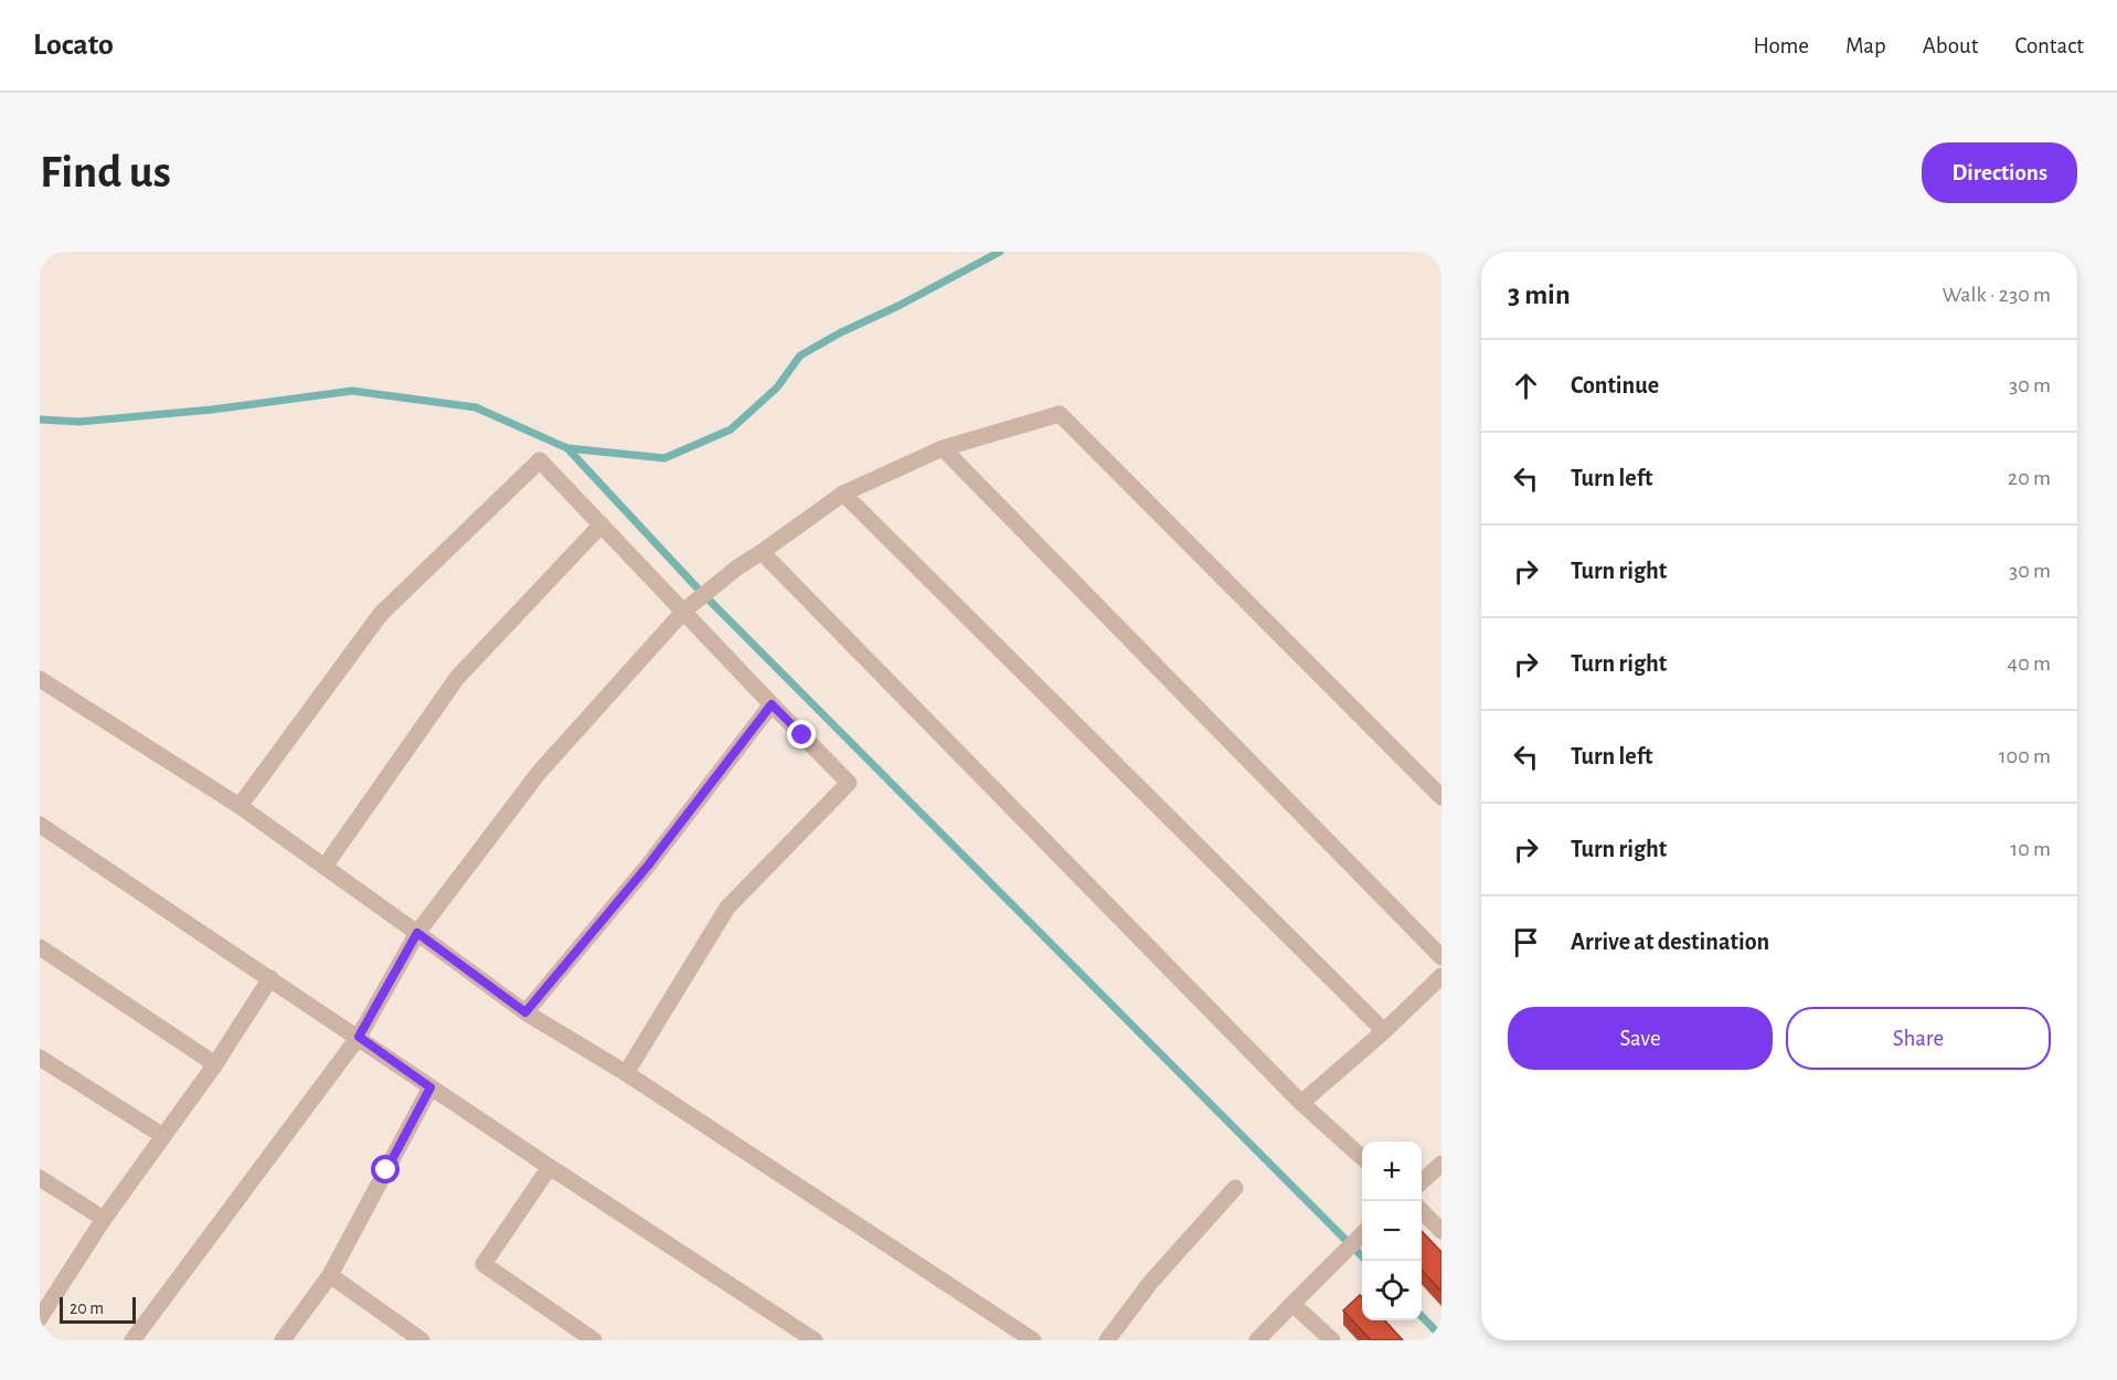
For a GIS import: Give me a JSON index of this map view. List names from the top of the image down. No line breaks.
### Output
{"scale_bar":"20 m","page":{"header":"Locato","nav":["Home","Map","About","Contact"],"buttons":["Directions",["Save","Share"]],"title":"Find us","heading":["3 min","Walk · 230 m"],"list":[["Continue","30 m"],["Turn left","20 m"],["Turn right","30 m"],["Turn right","40 m"],["Turn left","100 m"],["Turn right","10 m"],"Arrive at destination"],"map_buttons":["+","−"],"scale":"20 m"}}
